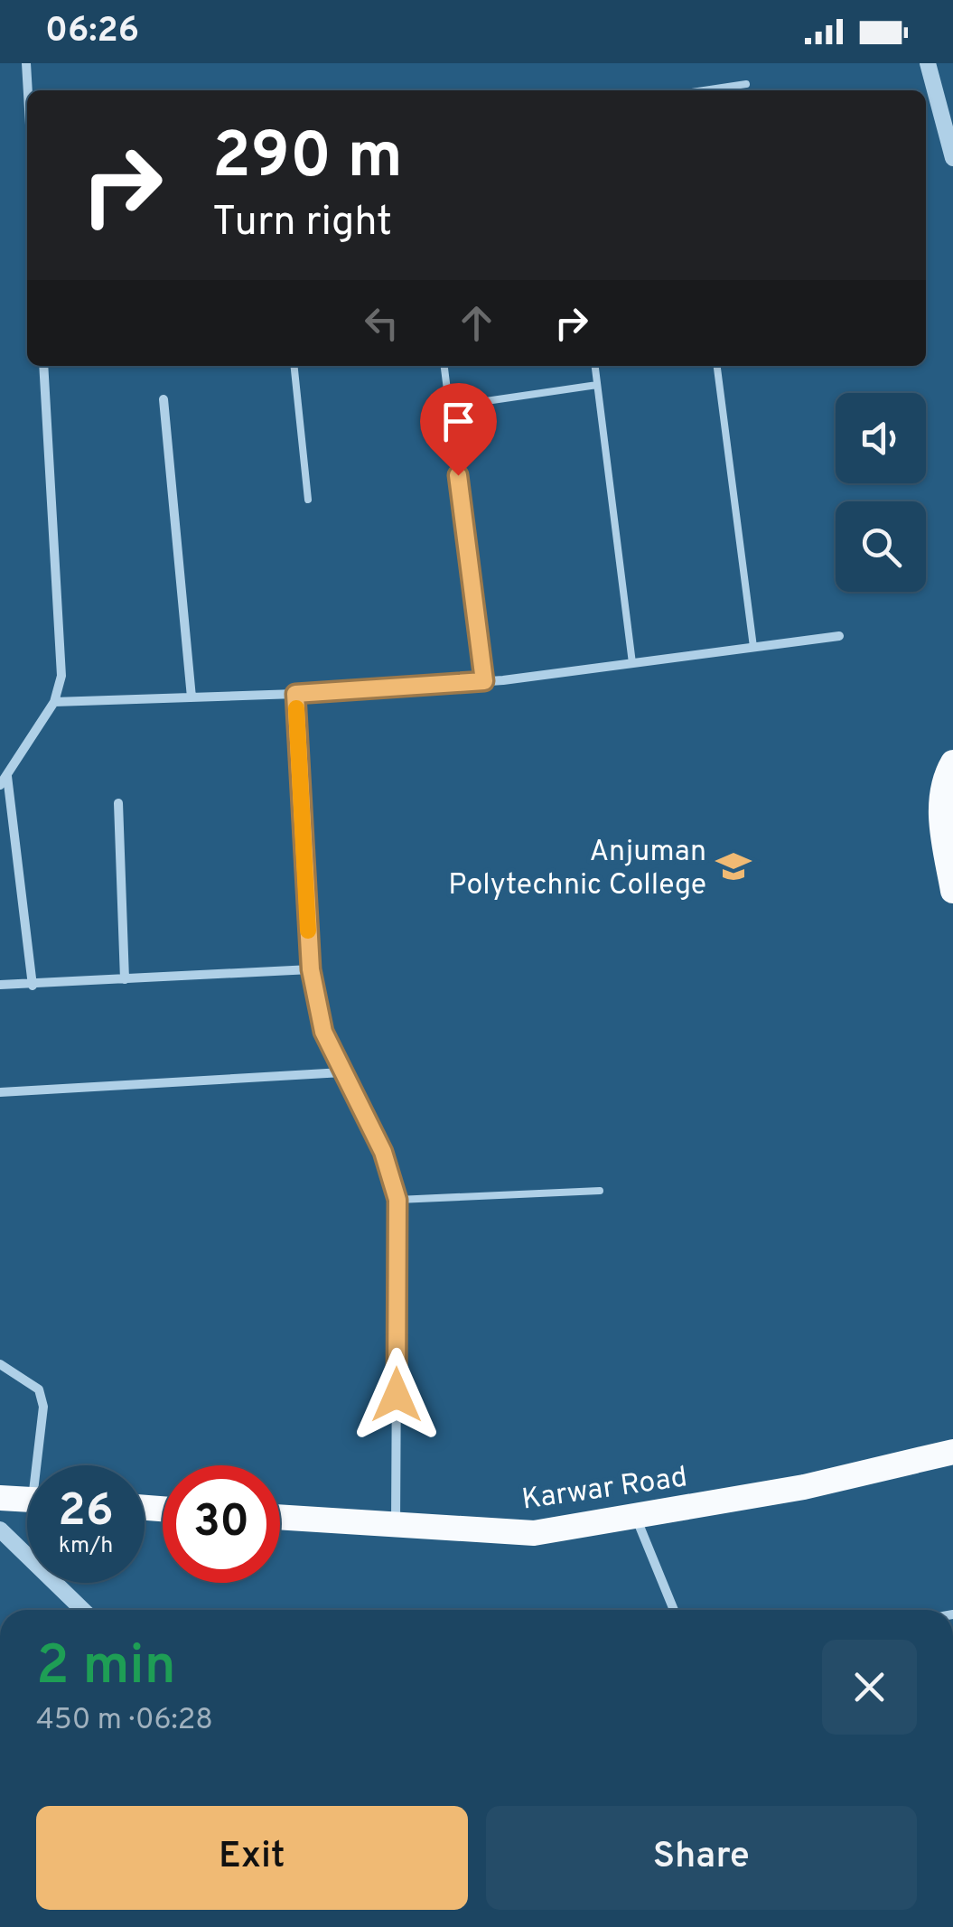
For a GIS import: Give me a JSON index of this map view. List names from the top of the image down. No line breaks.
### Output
{"streets":{"highway":["Karwar Road"]},"places":{"school or university":["Anjuman Polytechnic College"]},"page":{"status":"06:26","turn":["290 m","Turn right"],"speed":"26 km/h","limit":"30","heading":["2 min","450 m · 06:28"],"buttons":["Exit","Share"]}}
